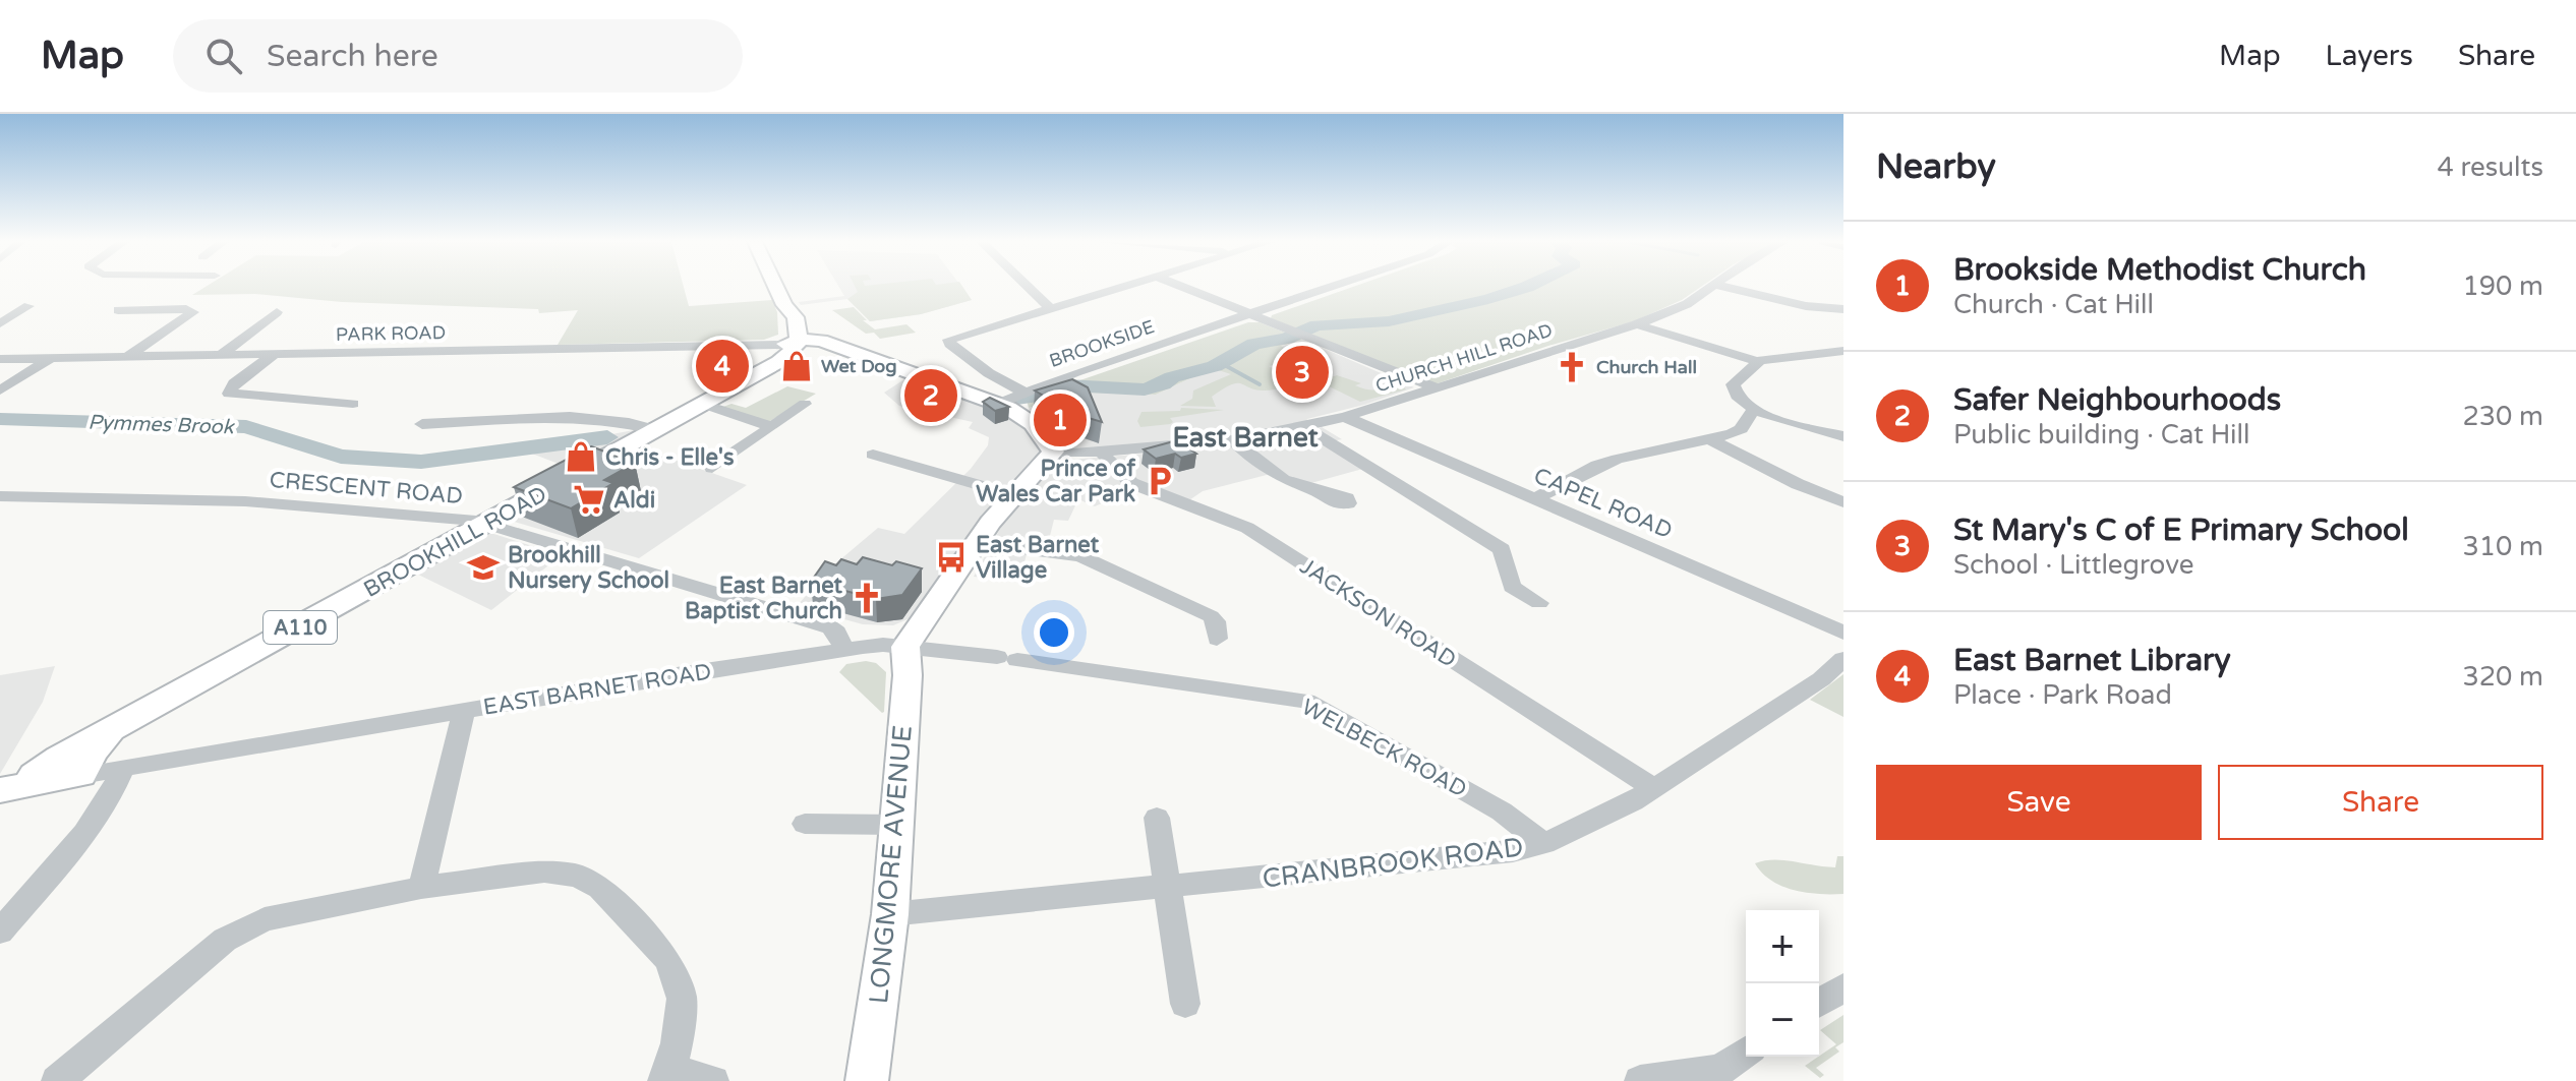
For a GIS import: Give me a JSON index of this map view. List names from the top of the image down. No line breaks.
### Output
{"streets":{"main road":["BROOKHILL ROAD","A110","EAST BARNET ROAD","LONGMORE AVENUE"],"street":["PARK ROAD","BROOKSIDE","CHURCH HILL ROAD","CRESCENT ROAD","CAPEL ROAD","JACKSON ROAD","WELBECK ROAD","CRANBROOK ROAD"]},"crossings":[["PARK ROAD","BROOKHILL ROAD"],["CHURCH HILL ROAD","CAPEL ROAD"],["CHURCH HILL ROAD","JACKSON ROAD"],["CRESCENT ROAD","BROOKHILL ROAD"],["CRESCENT ROAD","EAST BARNET ROAD"],["BROOKHILL ROAD","EAST BARNET ROAD"],["JACKSON ROAD","CRANBROOK ROAD"],["EAST BARNET ROAD","WELBECK ROAD"],["EAST BARNET ROAD","LONGMORE AVENUE"],["WELBECK ROAD","CRANBROOK ROAD"],["WELBECK ROAD","LONGMORE AVENUE"],["CRANBROOK ROAD","LONGMORE AVENUE"]],"districts":["East Barnet"],"water":["Pymmes Brook"],"places":{"shop":["Wet Dog","Chris - Elle's"],"church":["Church Hall","East Barnet Baptist Church"],"parking":["Prince of Wales Car Park"],"supermarket":["Aldi"],"bus stop":["East Barnet Village"],"school or university":["Brookhill Nursery School"]},"page":{"header":"Map","search":"Search here","nav":["Map","Layers","Share"],"heading":["Nearby","4 results"],"list":[{"mark":"1","name":"Brookside Methodist Church","note":"Church · Cat Hill","value":"190 m"},{"mark":"2","name":"Safer Neighbourhoods","note":"Public building · Cat Hill","value":"230 m"},{"mark":"3","name":"St Mary's C of E Primary School","note":"School · Littlegrove","value":"310 m"},{"mark":"4","name":"East Barnet Library","note":"Place · Park Road","value":"320 m"}],"pins":["4","3","2","1"],"buttons":["Save","Share"],"map_buttons":["+","−"]}}
